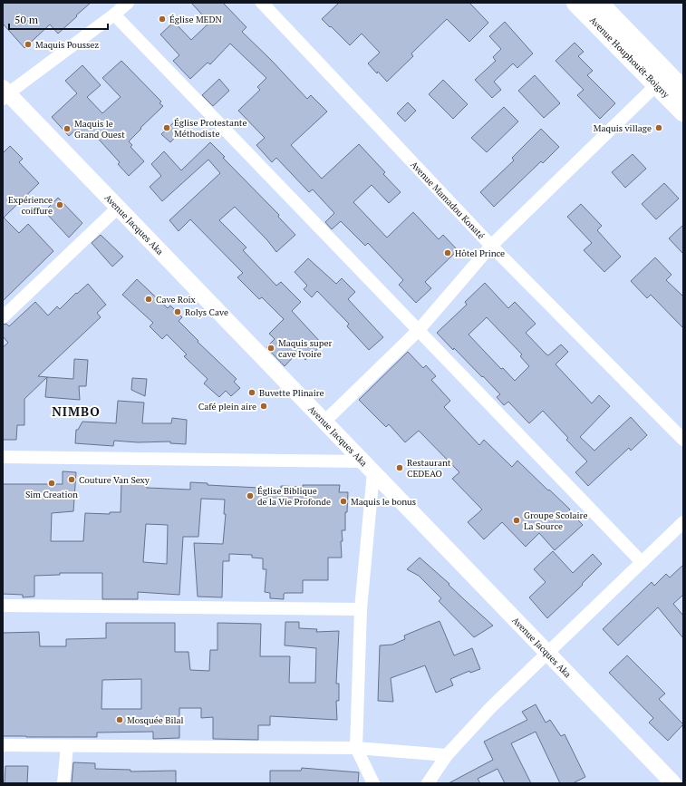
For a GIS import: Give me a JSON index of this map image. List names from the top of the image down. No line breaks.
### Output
{"streets":{"highway":["Avenue Houphouët-Boigny"],"street":["Avenue Mamadou Konaté","Avenue Jacques Aka"]},"districts":["NIMBO"],"places":["Église MEDN","Maquis Poussez","Église Protestante Méthodiste","Maquis village","Maquis le Grand Ouest","Expérience coiffure","Hôtel Prince","Cave Roix","Rolys Cave","Maquis super cave Ivoire","Buvette Plinaire","Café plein aire","Restaurant CEDEAO","Couture Van Sexy","Sim Creation","Église Biblique de la Vie Profonde","Maquis le bonus","Groupe Scolaire La Source","Mosquée Bilal"],"scale_bar":"50 m"}
